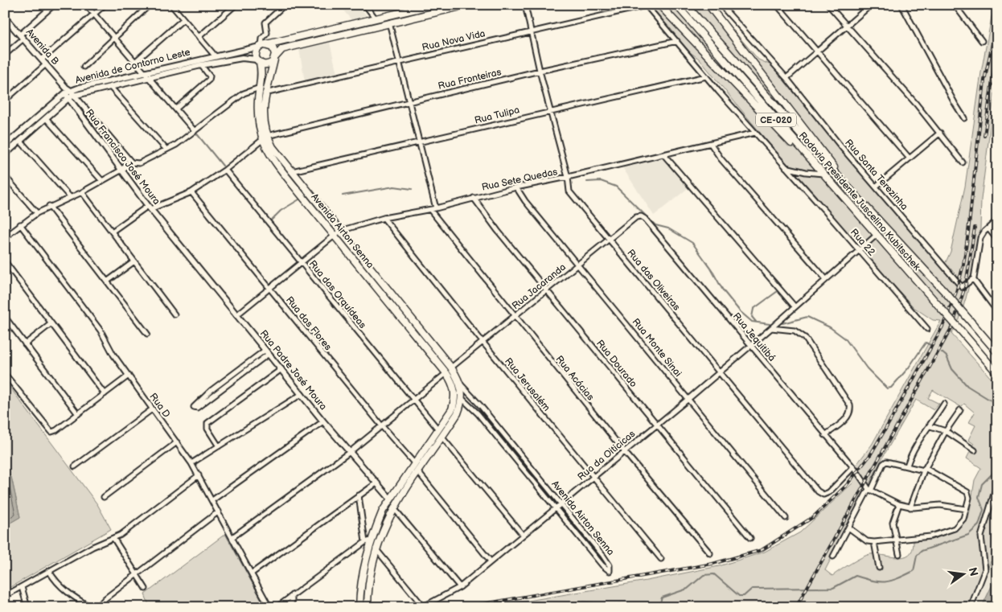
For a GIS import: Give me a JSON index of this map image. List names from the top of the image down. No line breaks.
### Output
{"streets":{"main road":["Avenida de Contorno Leste","CE-020","Rodovia Presidente Juscelino Kubitschek","Avenida Airton Senna"],"street":["Rua Nova Vida","Avenida B","Rua Fronteiras","Rua Tulipa","Rua Francisco José Moura","Rua Santa Terezinha","Rua Sete Quedas","Rua 22","Rua das Oliveiras","Rua Jacaranda","Rua das Orquídeas","Rua das Flores","Rua Jequitibá","Rua Monte Sinai","Rua Dourado","Rua Padre José Moura","Rua Acácias","Rua Jerusalém","Rua D","Rua da Oiticicas"]},"crossings":[["Rua Nova Vida","Avenida Airton Senna"],["Rua Nova Vida","Rua 22"],["Rua Nova Vida","Rua das Oliveiras"],["Avenida B","Avenida de Contorno Leste"],["Avenida B","Rua Francisco José Moura"],["Avenida de Contorno Leste","Rua Francisco José Moura"],["Avenida de Contorno Leste","Avenida Airton Senna"],["Rua Fronteiras","Avenida Airton Senna"],["Rua Fronteiras","Rua 22"],["Rua Fronteiras","Rua das Oliveiras"],["Rua Tulipa","Avenida Airton Senna"],["Rua Tulipa","Rua 22"],["Rua Tulipa","Rua das Oliveiras"],["Rua Francisco José Moura","Rua Padre José Moura"],["Rua Sete Quedas","Avenida Airton Senna"],["Rua Sete Quedas","Rua 22"],["Rua Sete Quedas","Rua das Oliveiras"],["Rua Sete Quedas","Rua das Orquídeas"],["Rua Sete Quedas","Rua das Flores"],["Rua Sete Quedas","Rua Monte Sinai"],["Rua Sete Quedas","Rua Dourado"],["Rua Sete Quedas","Rua Padre José Moura"],["Rua Sete Quedas","Rua Acácias"],["Rua Sete Quedas","Rua Jerusalém"],["Rodovia Presidente Juscelino Kubitschek","Rua da Oiticicas"],["Avenida Airton Senna","Rua Jacaranda"],["Avenida Airton Senna","Rua das Orquídeas"],["Avenida Airton Senna","Rua da Oiticicas"],["Rua 22","Rua da Oiticicas"],["Rua das Oliveiras","Rua Jacaranda"],["Rua das Oliveiras","Rua Jequitibá"],["Rua das Oliveiras","Rua da Oiticicas"],["Rua Jacaranda","Rua Jequitibá"],["Rua Jacaranda","Rua Monte Sinai"],["Rua Jacaranda","Rua Dourado"],["Rua Jacaranda","Rua Acácias"],["Rua Jacaranda","Rua Jerusalém"],["Rua Jequitibá","Rua da Oiticicas"],["Rua Monte Sinai","Rua da Oiticicas"],["Rua Dourado","Rua da Oiticicas"],["Rua Acácias","Rua da Oiticicas"],["Rua Jerusalém","Rua da Oiticicas"]],"north":"right"}
